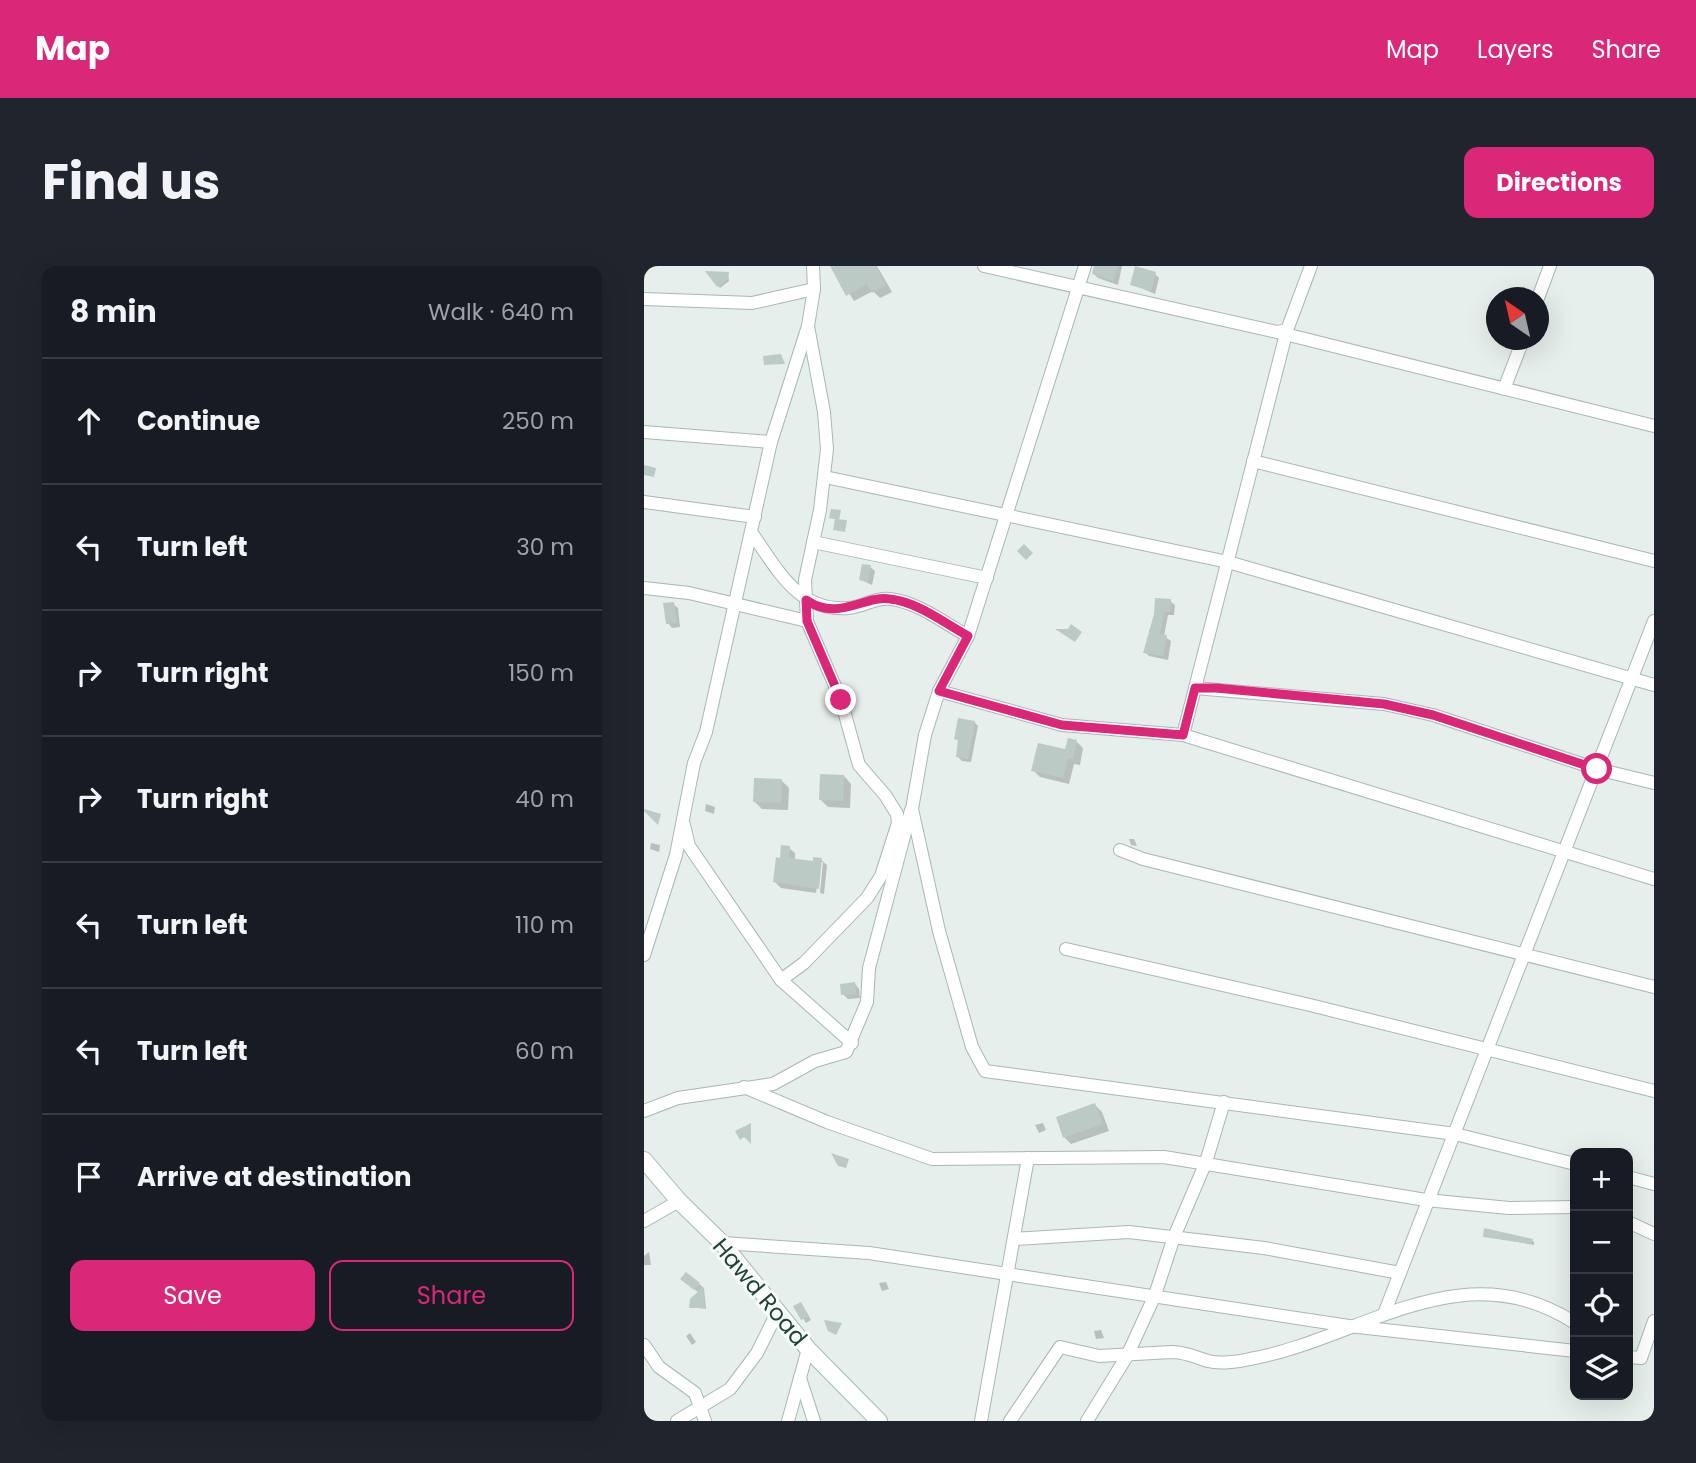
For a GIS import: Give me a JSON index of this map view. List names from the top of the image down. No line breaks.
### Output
{"streets":{"main road":["Hawd Road"]},"north":"top left","page":{"header":"Map","nav":["Map","Layers","Share"],"title":"Find us","buttons":["Directions",["Save","Share"]],"heading":["8 min","Walk · 640 m"],"list":[["Continue","250 m"],["Turn left","30 m"],["Turn right","150 m"],["Turn right","40 m"],["Turn left","110 m"],["Turn left","60 m"],"Arrive at destination"],"map_buttons":["+","−"]}}
